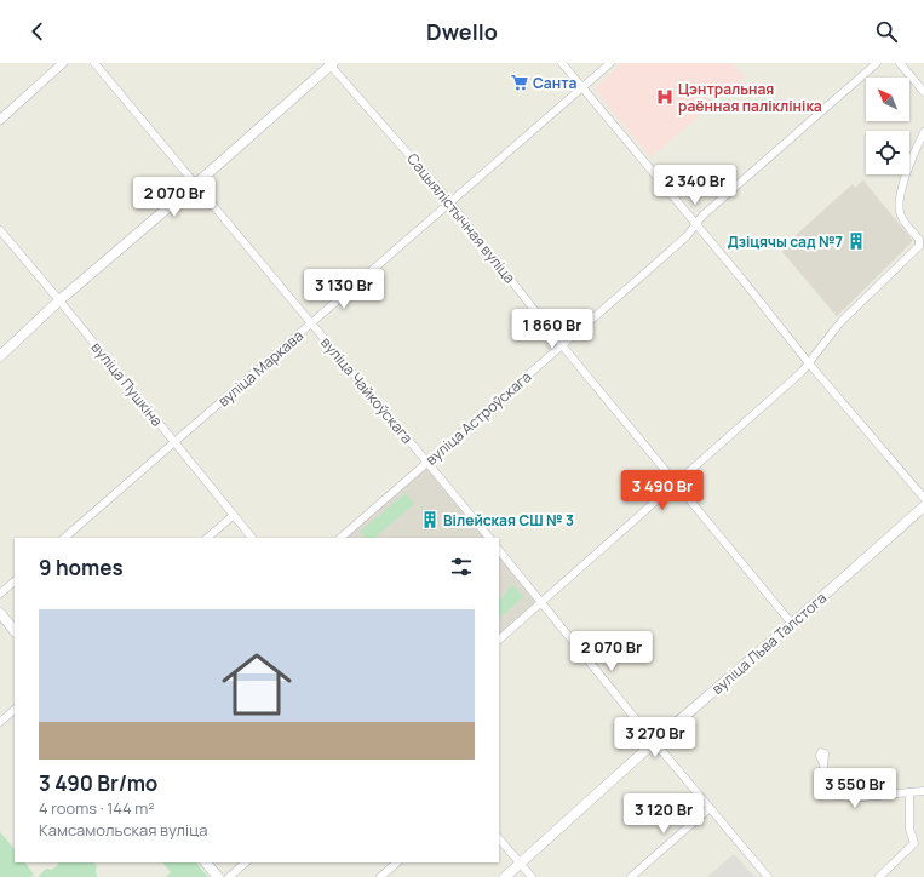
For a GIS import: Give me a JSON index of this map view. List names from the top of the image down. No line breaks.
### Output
{"streets":{"main road":["вуліца Льва Талстога"],"street":["Сацыялістычная вуліца","вуліца Маркава","вуліца Пушкіна","вуліца Чайкоўскага","вуліца Астроўскага"]},"crossings":[["Сацыялістычная вуліца","вуліца Маркава"],["Сацыялістычная вуліца","вуліца Астроўскага"],["Сацыялістычная вуліца","вуліца Льва Талстога"],["вуліца Маркава","вуліца Пушкіна"],["вуліца Маркава","вуліца Чайкоўскага"],["вуліца Чайкоўскага","вуліца Астроўскага"]],"places":{"supermarket":["Санта"],"hospital":["Цэнтральная раённая паліклініка"],"building":["Дзіцячы сад №7","Вілейская СШ № 3"]},"north":"top left","page":{"header":"Dwello","price":["2 340 Br","2 070 Br","3 130 Br","1 860 Br","3 490 Br","2 070 Br","3 270 Br","3 550 Br","3 120 Br"],"heading":"9 homes","list":[{"name":"3 490 Br/mo","note":"4 rooms · 144 m² · Камсамольская вуліца"}]}}
